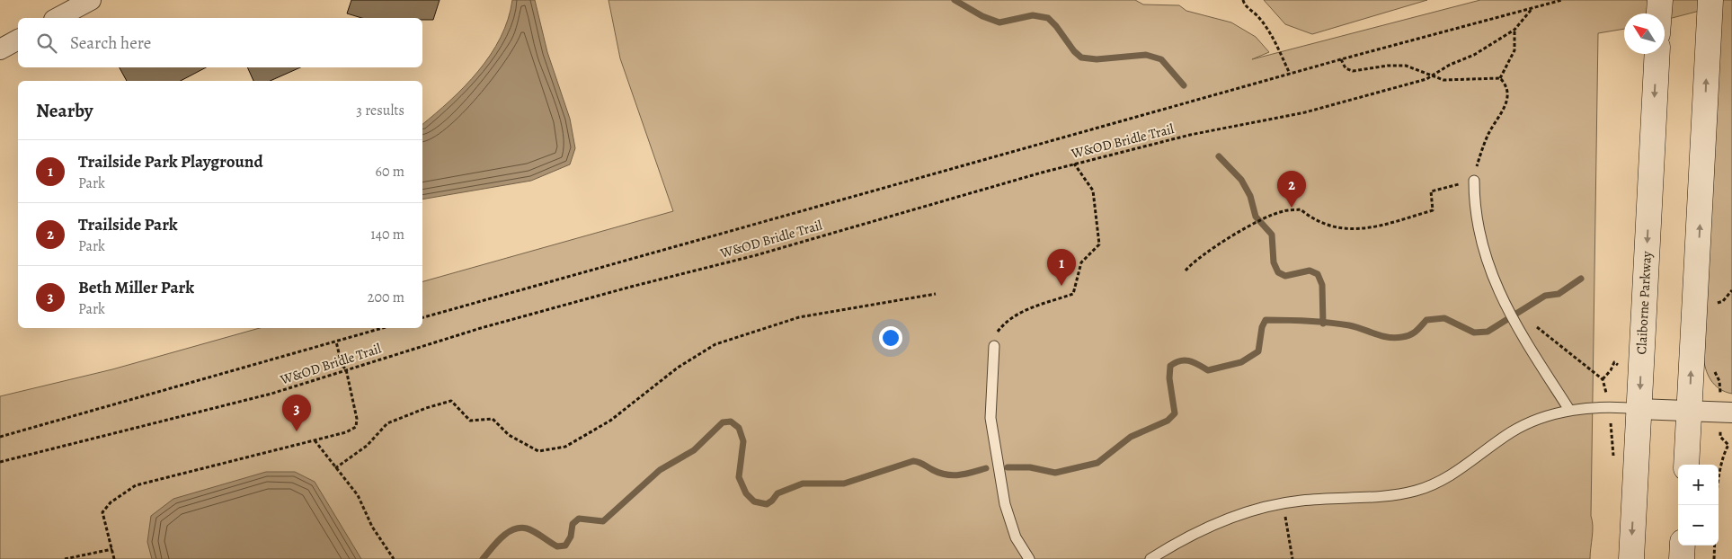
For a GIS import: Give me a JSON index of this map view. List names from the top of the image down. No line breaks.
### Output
{"streets":{"main road":["Claiborne Parkway"],"path":["W&OD Bridle Trail"]},"north":"top left","page":{"search":"Search here","heading":["Nearby","3 results"],"list":[{"mark":"1","name":"Trailside Park Playground","note":"Park","value":"60 m"},{"mark":"2","name":"Trailside Park","note":"Park","value":"140 m"},{"mark":"3","name":"Beth Miller Park","note":"Park","value":"200 m"}],"pins":["2","1","3"],"map_buttons":["+","−"]}}
